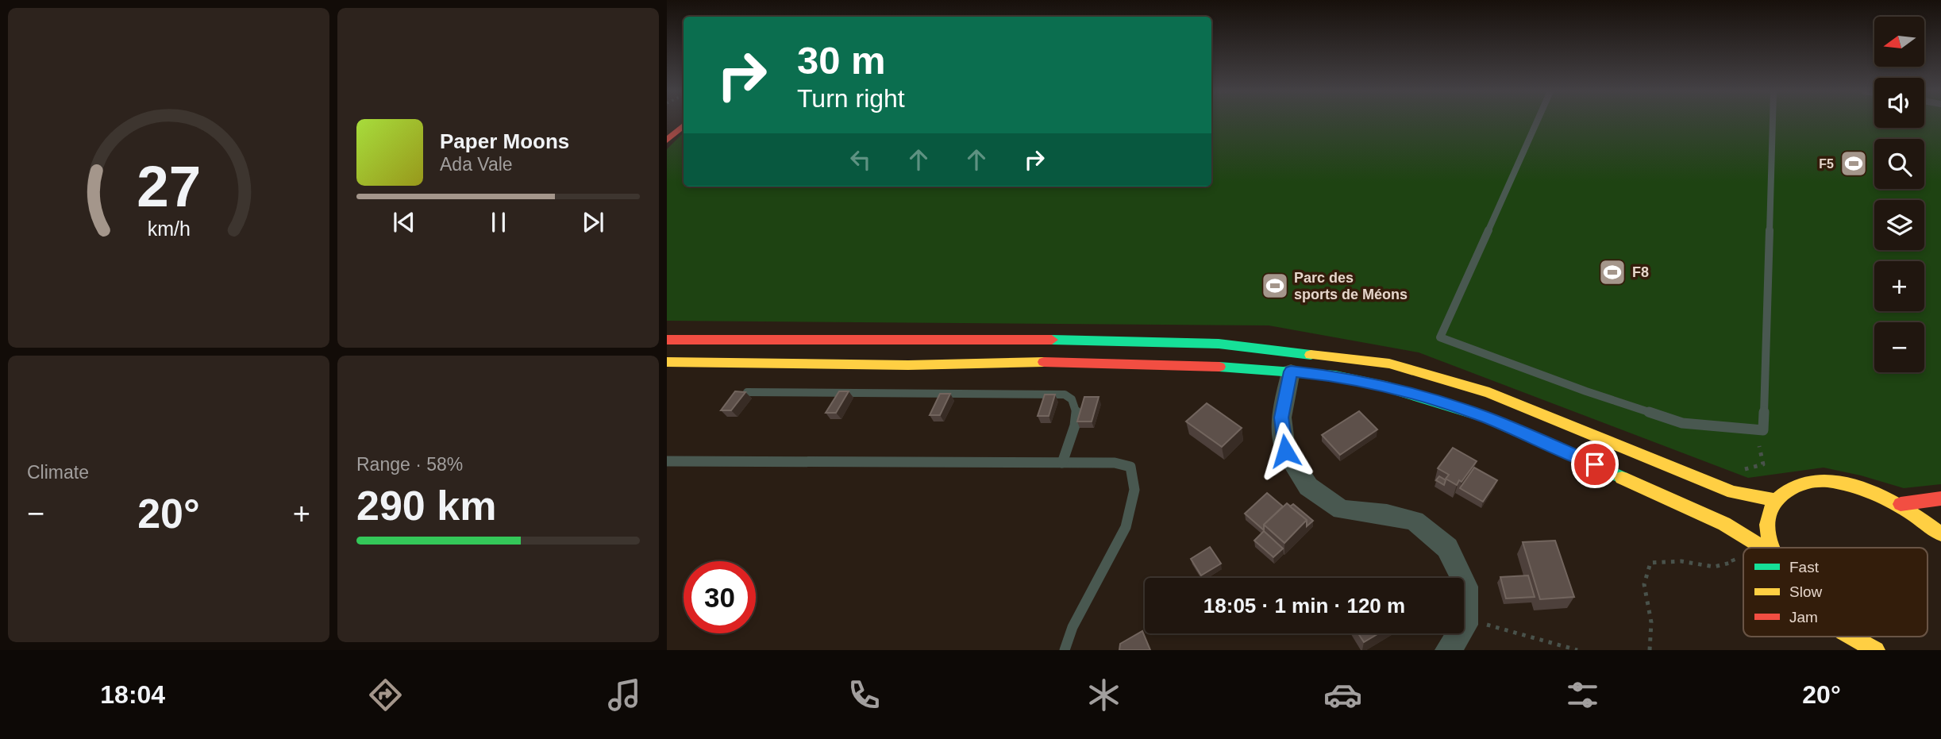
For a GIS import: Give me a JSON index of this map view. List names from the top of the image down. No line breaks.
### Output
{"places":{"sports":["F5","F8","Parc des sports de Méons"]},"legend":["Fast","Slow","Jam"],"north":"left","page":{"map_buttons":["+","−"],"turn":["30 m","Turn right"],"song":["Paper Moons","Ada Vale"],"tile":["Climate",["Range · 58%","290 km"]],"heat":["−","20°","+"],"limit":"30","trip":"18:05 · 1 min · 120 m","tabs":["18:04","20°"],"gauge":["27","km/h"]}}
